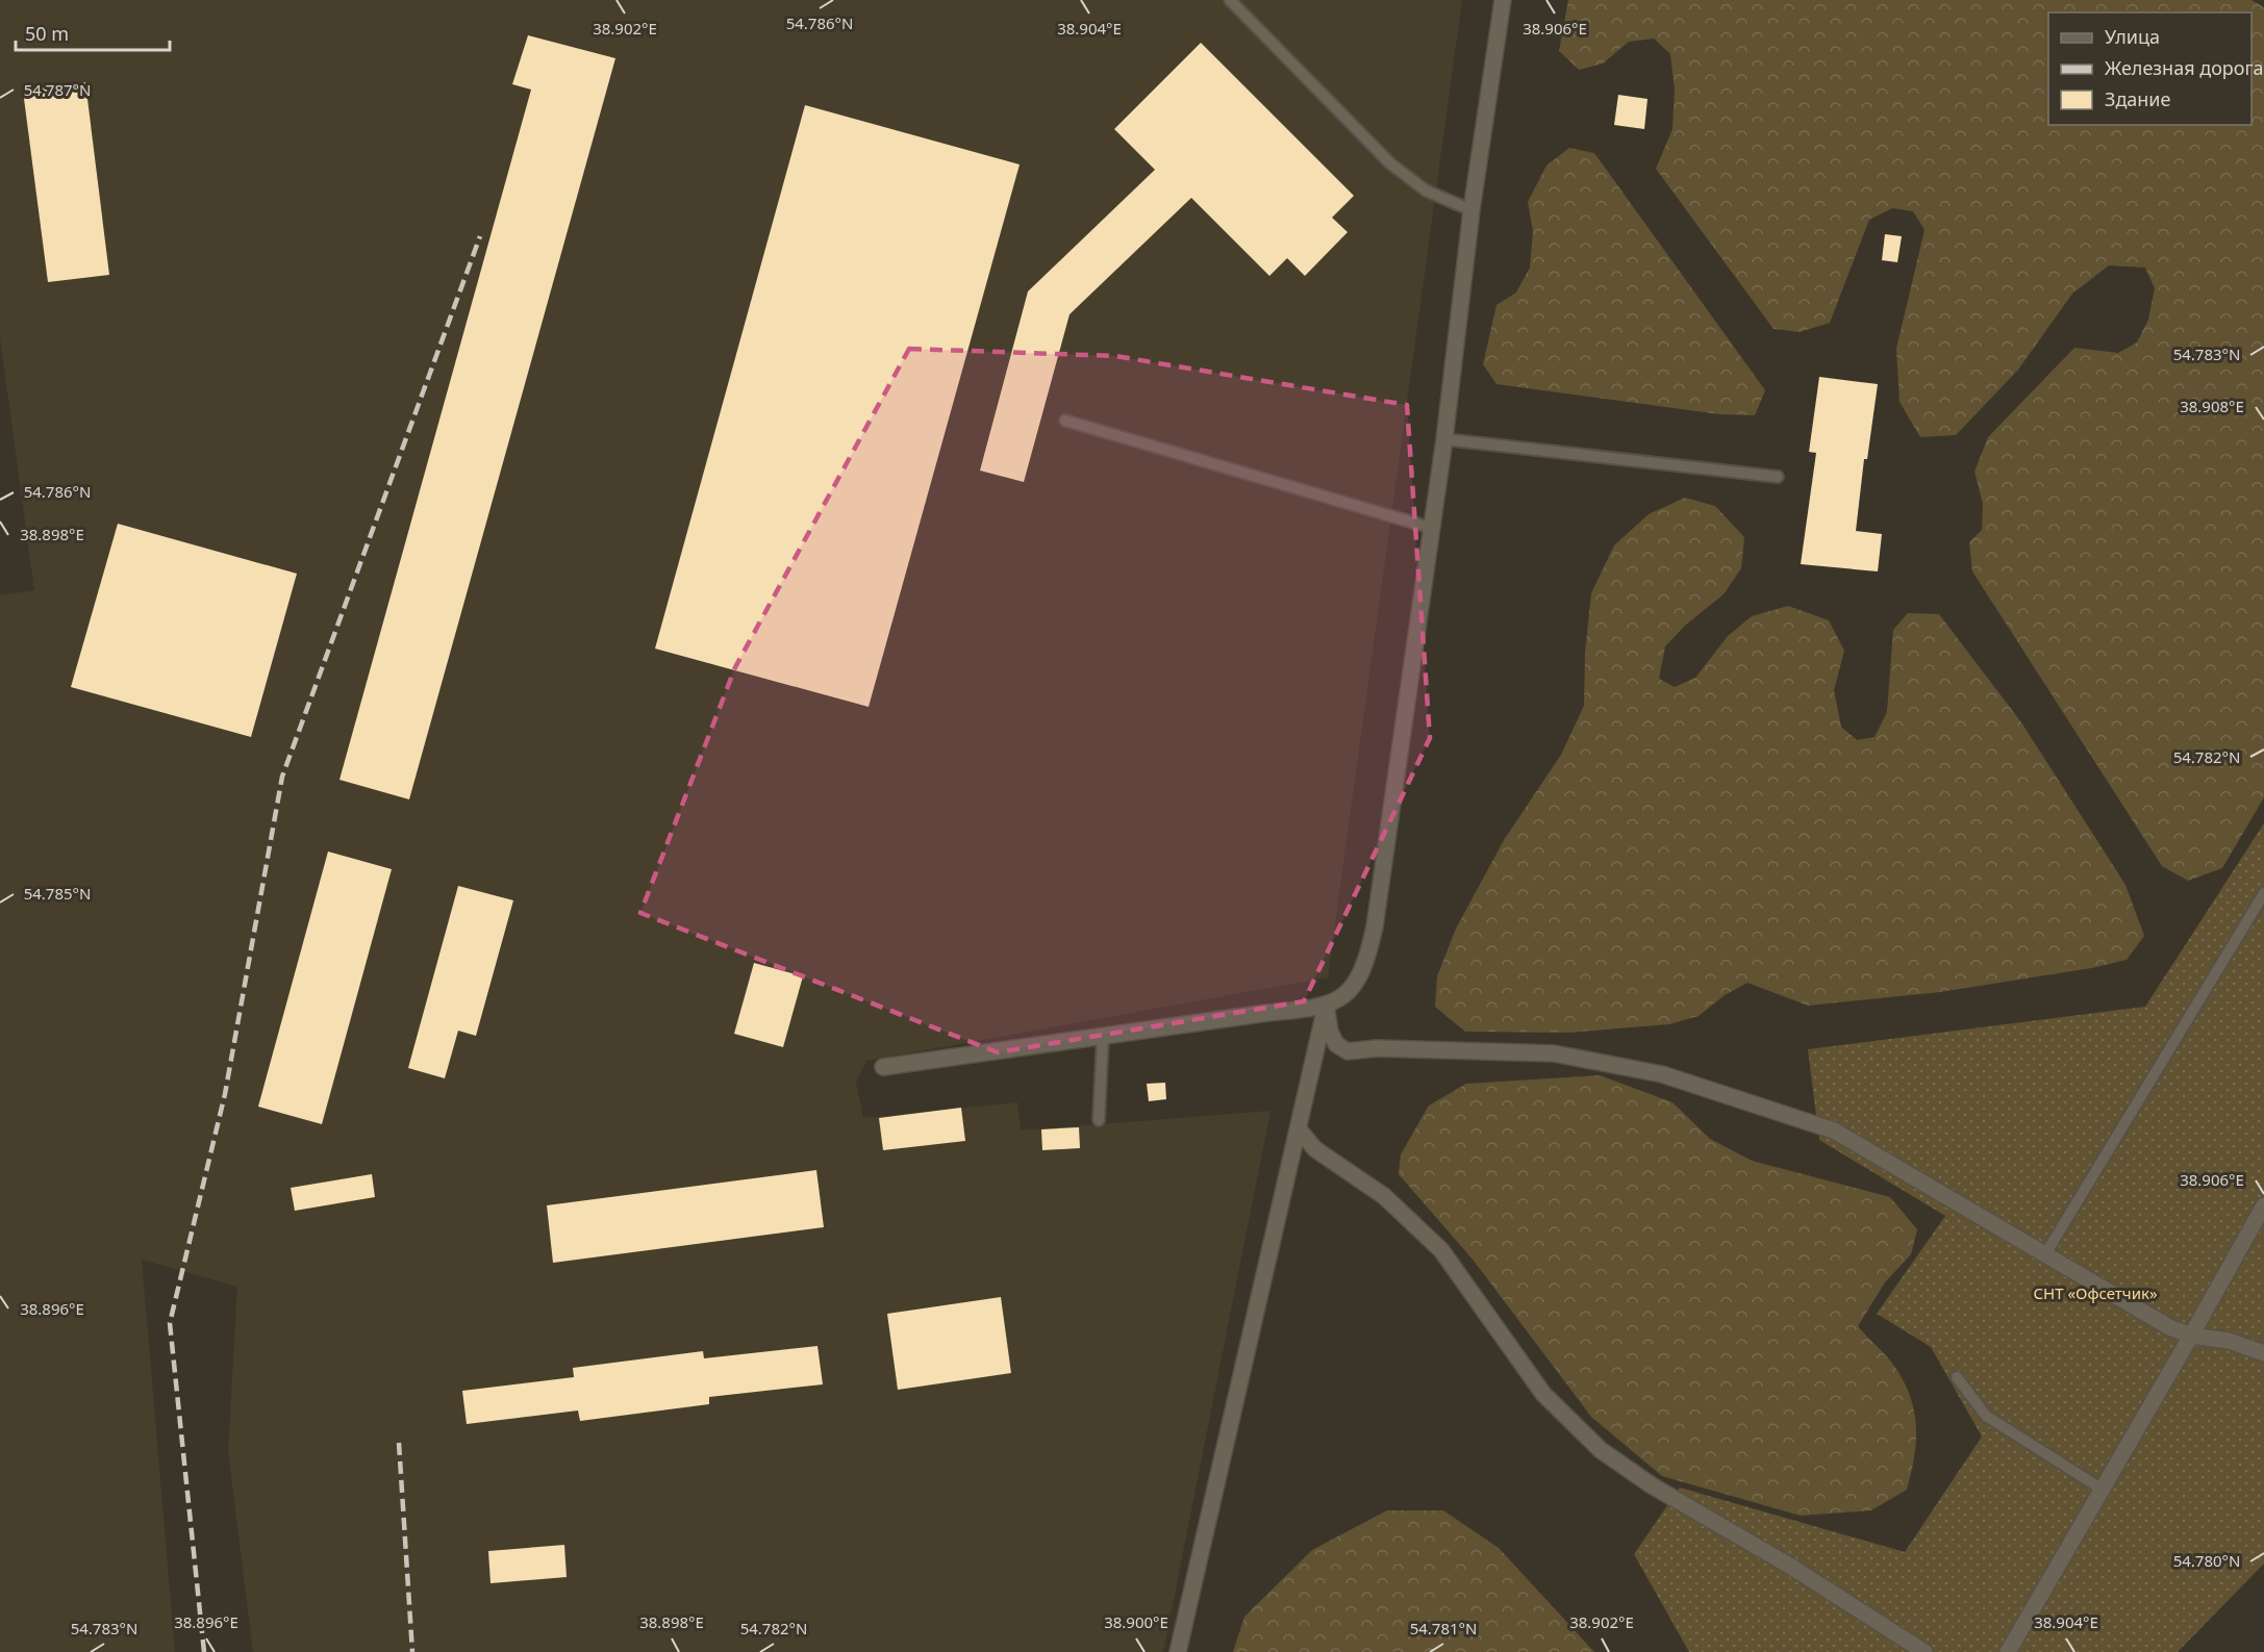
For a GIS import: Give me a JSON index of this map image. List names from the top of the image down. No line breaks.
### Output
{"parks":["СНТ «Офсетчик»"],"legend":["Улица","Железная дорога","Здание"],"scale_bar":"50 m","coordinates":["54.786°N","38.902°E","38.904°E","38.906°E","54.787°N","54.783°N","38.908°E","38.898°E","54.782°N","54.785°N","38.896°E","54.780°N","38.900°E","54.781°N"]}
